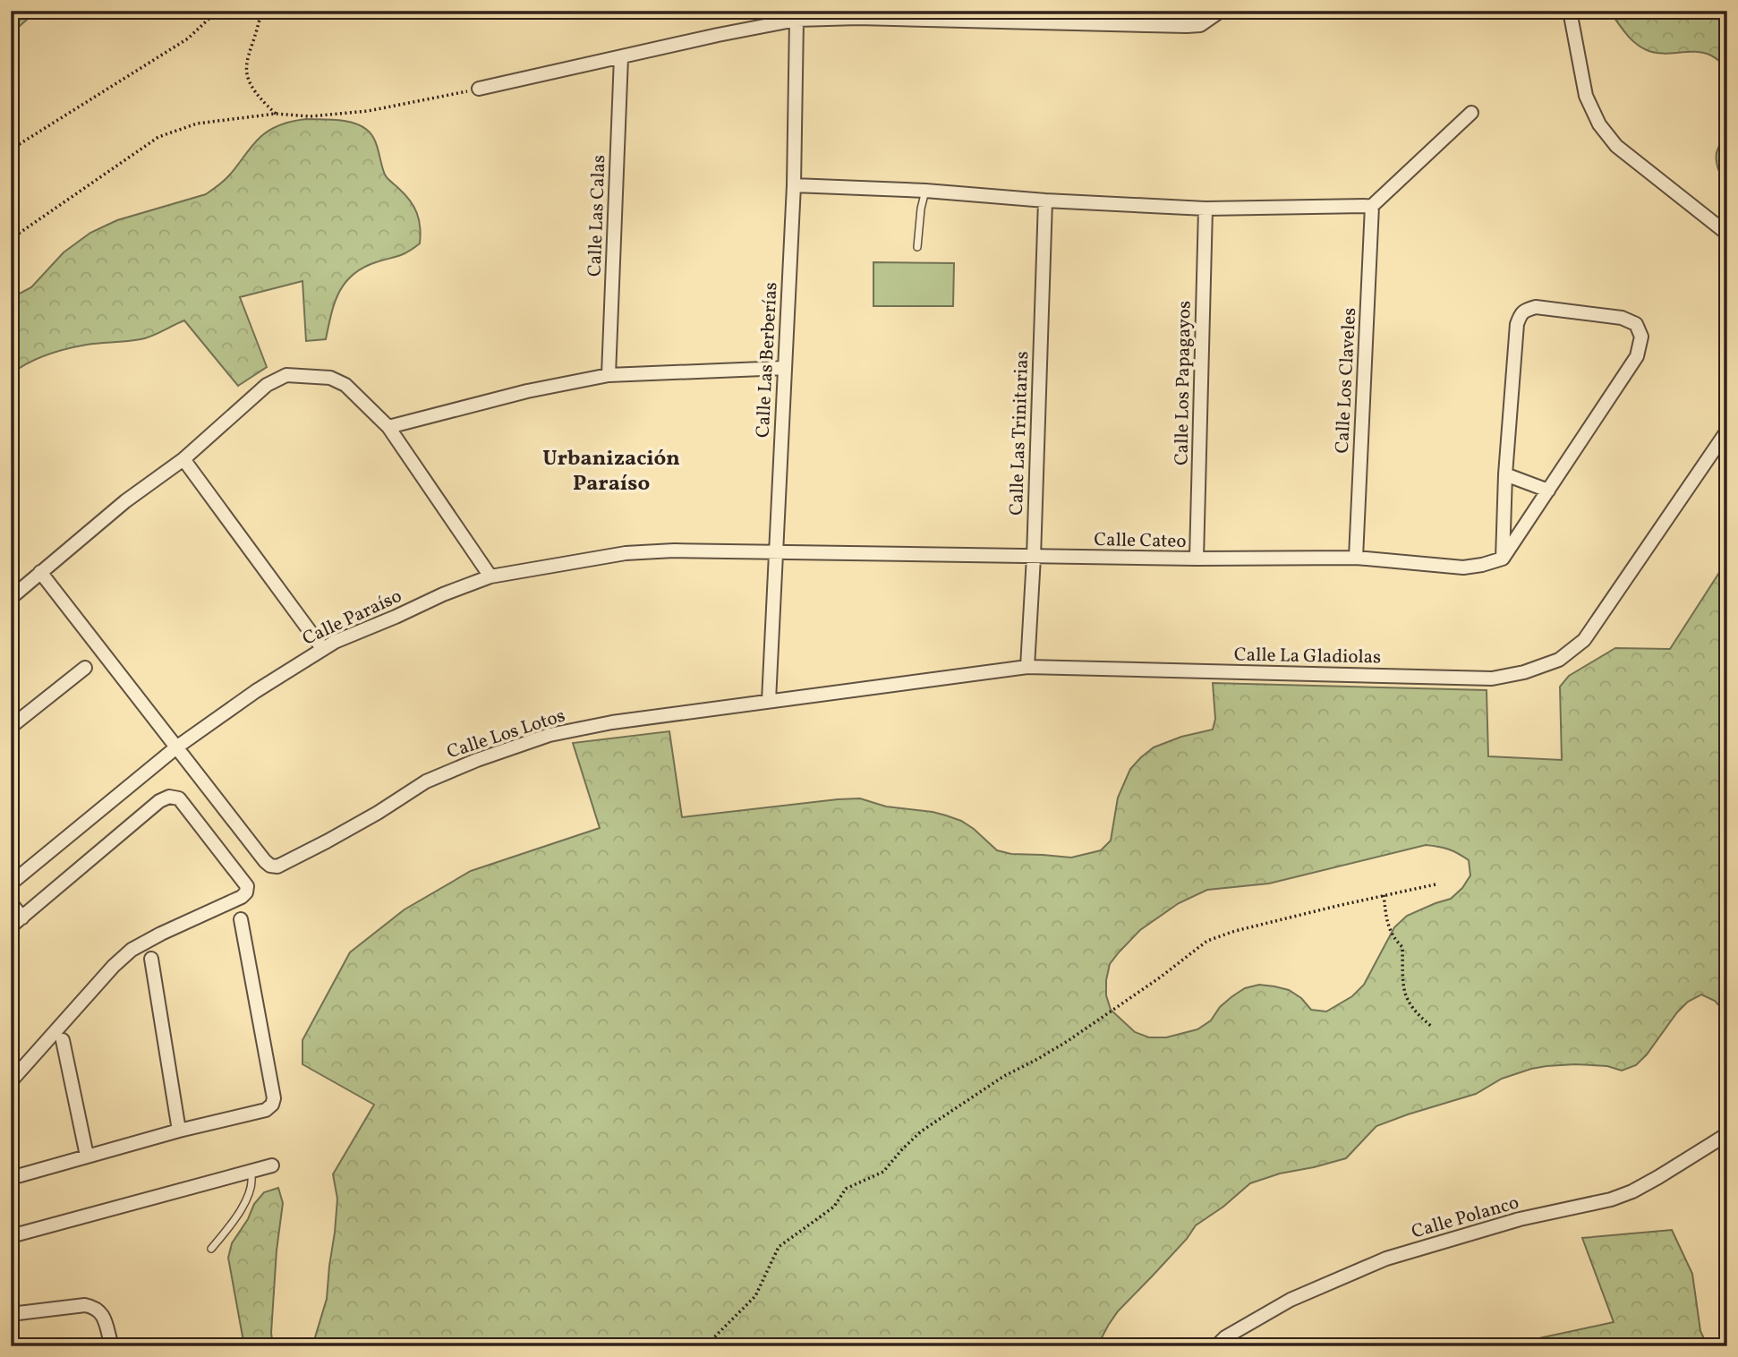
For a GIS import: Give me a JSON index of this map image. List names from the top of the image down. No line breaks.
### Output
{"streets":{"street":["Calle Las Calas","Calle Las Berberías","Calle Los Claveles","Calle Los Papagayos","Calle Las Trinitarias","Calle Cateo","Calle Paraíso","Calle La Gladiolas","Calle Los Lotos","Calle Polanco"]},"crossings":[["Calle Las Berberías","Calle Cateo"],["Calle Las Berberías","Calle Paraíso"],["Calle Las Berberías","Calle La Gladiolas"],["Calle Las Berberías","Calle Los Lotos"],["Calle Los Claveles","Calle Cateo"],["Calle Los Papagayos","Calle Cateo"],["Calle Las Trinitarias","Calle Cateo"],["Calle Las Trinitarias","Calle La Gladiolas"],["Calle Cateo","Calle Paraíso"],["Calle Paraíso","Calle Los Lotos"],["Calle La Gladiolas","Calle Los Lotos"]],"districts":["Urbanización Paraíso"]}
